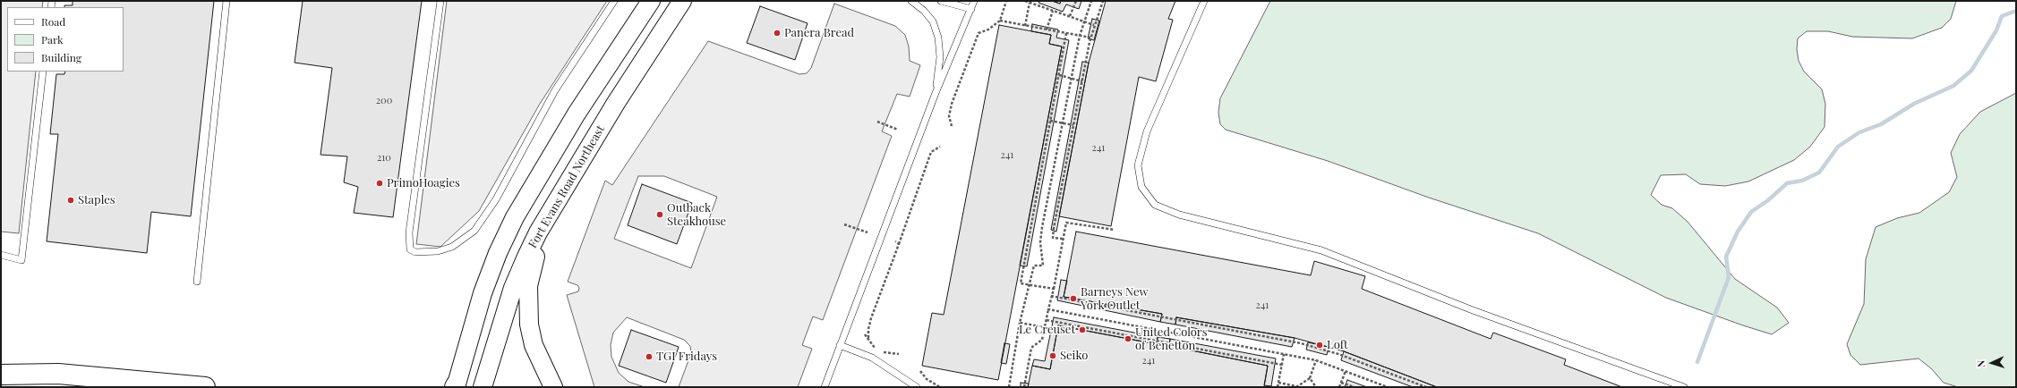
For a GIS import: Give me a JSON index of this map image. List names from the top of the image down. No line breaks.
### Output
{"streets":{"main road":["Fort Evans Road Northeast"]},"places":["Panera Bread","PrimoHoagies","Staples","Outback Steakhouse","Barneys New York Outlet","Le Creuset","United Colors of Benetton","Loft","Seiko","TGI Fridays"],"house_numbers":["200","241","241","210","241","241"],"legend":["Road","Park","Building"],"north":"left"}
